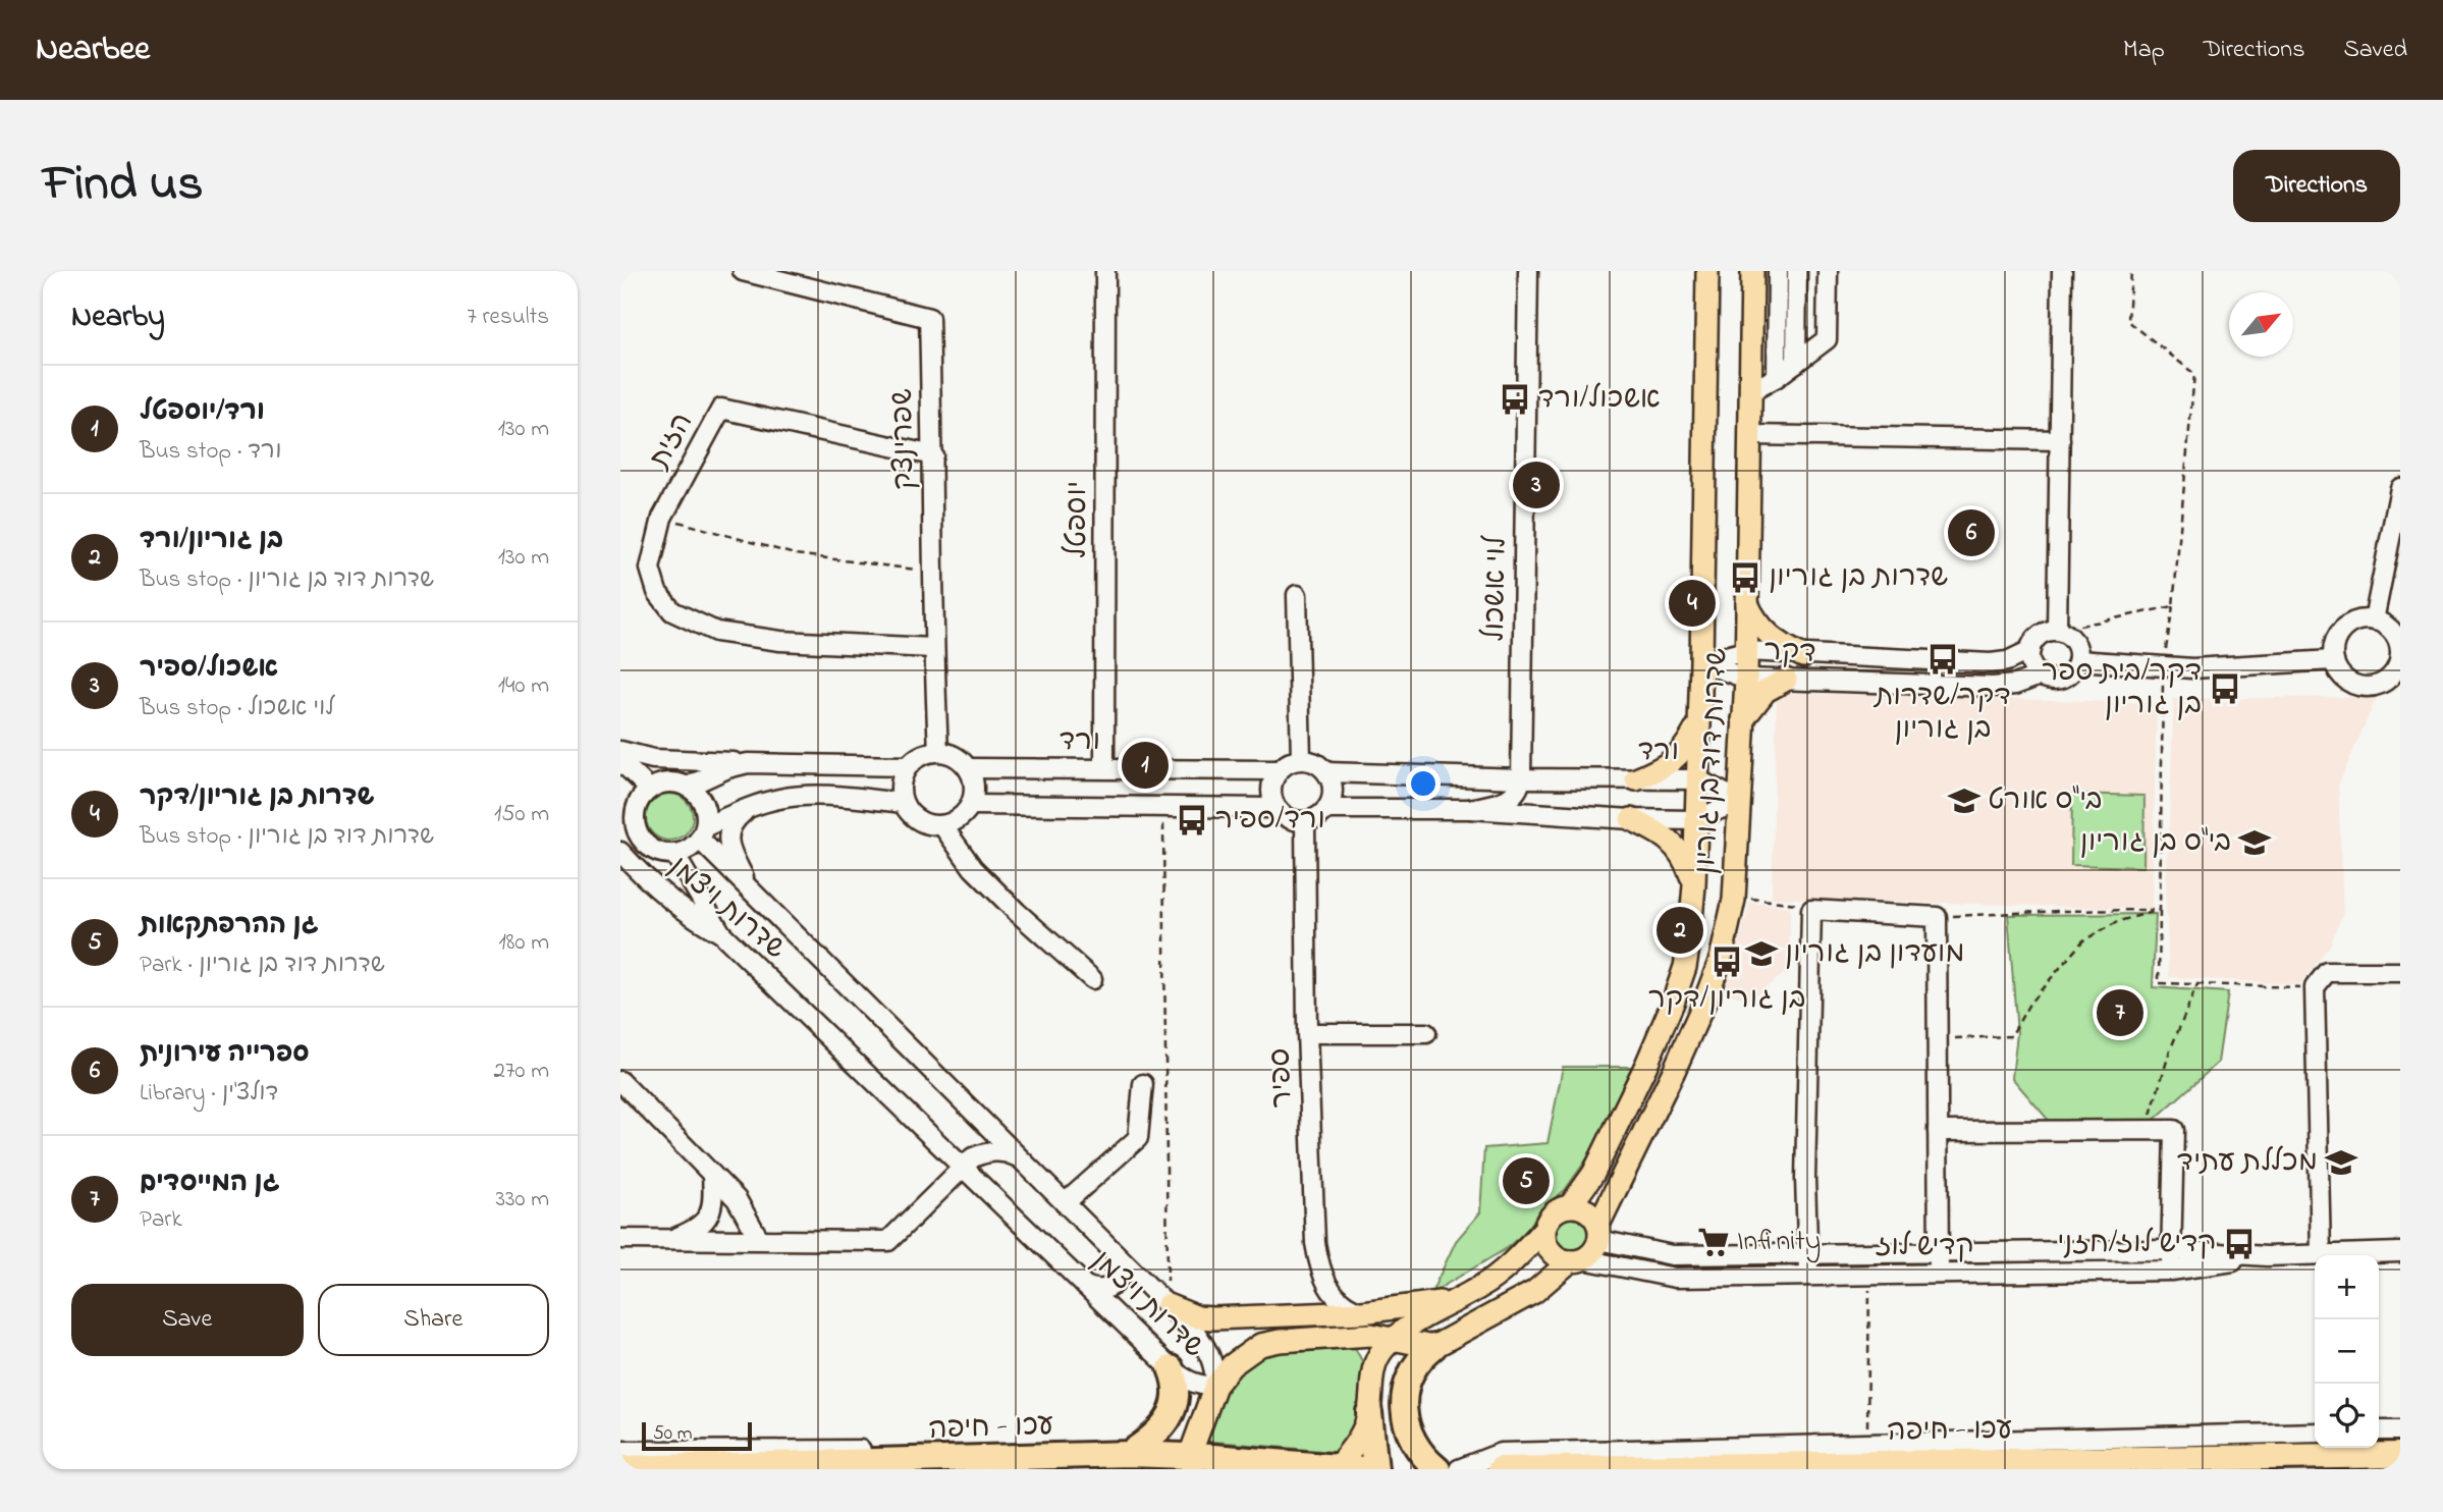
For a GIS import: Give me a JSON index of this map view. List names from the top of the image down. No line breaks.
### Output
{"streets":{"highway":["עכו - חיפה"],"main road":["שדרות דוד בן גוריון"],"street":["שפרינצק","הזית","יוספטל","לוי אשכול","דקר","ורד","שדרות ויצמן","ספיר","קדיש לוז"]},"crossings":[["שפרינצק","הזית"],["שפרינצק","ורד"],["יוספטל","ורד"],["לוי אשכול","ורד"],["דקר","שדרות דוד בן גוריון"],["ורד","שדרות דוד בן גוריון"],["ורד","ספיר"],["שדרות דוד בן גוריון","קדיש לוז"]],"places":{"bus stop":["אשכול/ורד","שדרות בן גוריון","דקר/שדרות בן גוריון","דקר/בית ספר בן גוריון","ורד/ספיר","בן גוריון/דקר","קדיש לוז/חזני"],"school or university":["בי\"ס אורט","בי\"ס בן גוריון","מועדון בן גוריון","מכללת עתיד"],"supermarket":["Infinity"]},"scale_bar":"50 m","north":"top right","page":{"header":"Nearbee","nav":["Map","Directions","Saved"],"title":"Find us","buttons":["Directions",["Save","Share"]],"heading":["Nearby","7 results"],"list":[{"mark":"1","name":"ורד/יוספטל","note":"Bus stop · ורד","value":"130 m"},{"mark":"2","name":"בן גוריון/ורד","note":"Bus stop · שדרות דוד בן גוריון","value":"130 m"},{"mark":"3","name":"אשכול/ספיר","note":"Bus stop · לוי אשכול","value":"140 m"},{"mark":"4","name":"שדרות בן גוריון/דקר","note":"Bus stop · שדרות דוד בן גוריון","value":"150 m"},{"mark":"5","name":"גן ההרפתקאות","note":"Park · שדרות דוד בן גוריון","value":"180 m"},{"mark":"6","name":"ספרייה עירונית","note":"Library · דולצ'ין","value":"270 m"},{"mark":"7","name":"גן המייסדים","note":"Park","value":"330 m"}],"pins":["3","6","4","1","2","7","5"],"map_buttons":["+","−"],"scale":"50 m"}}
